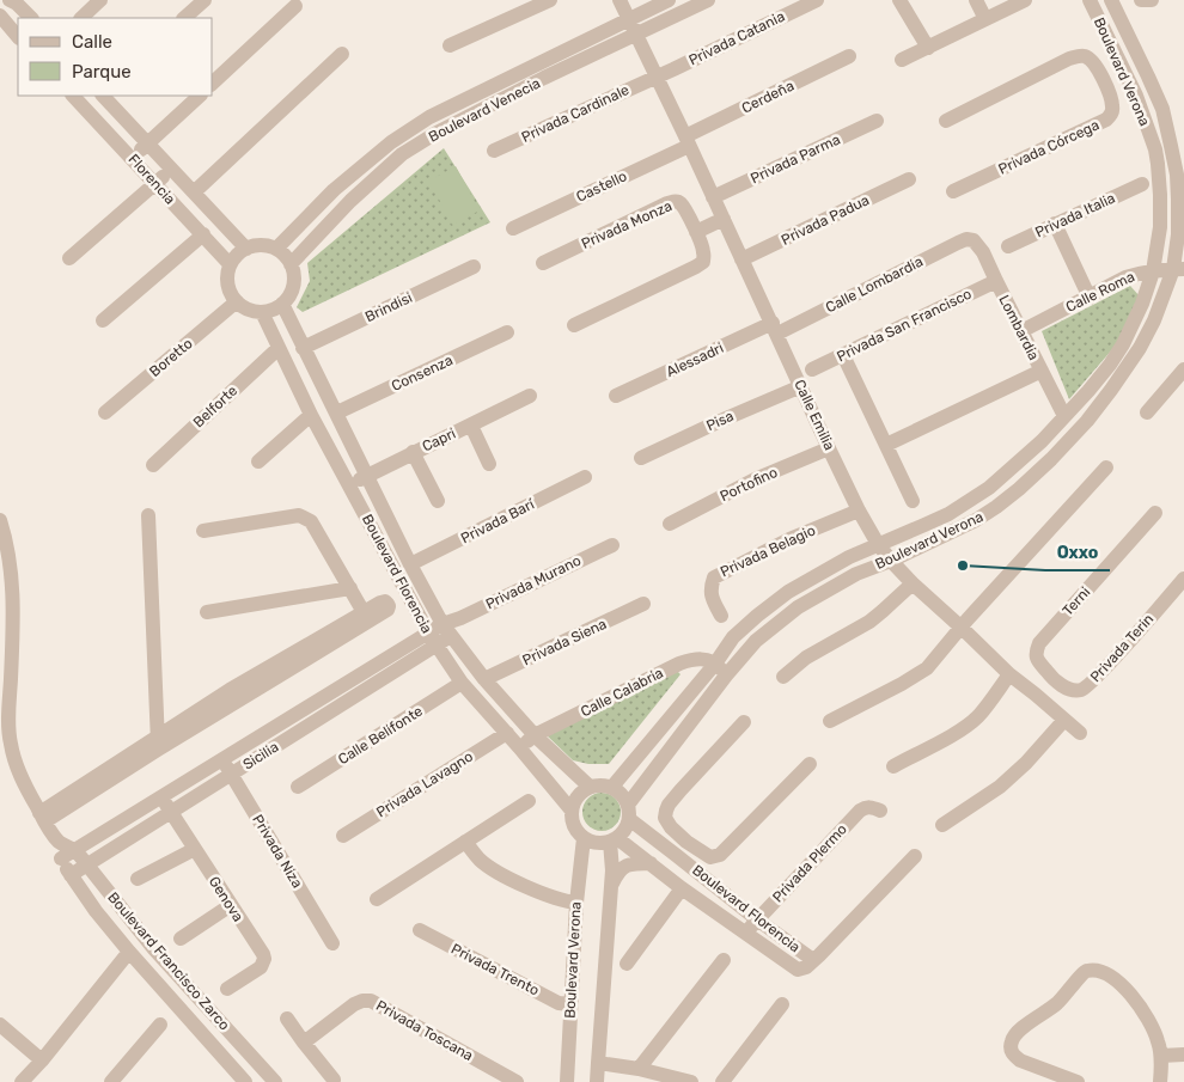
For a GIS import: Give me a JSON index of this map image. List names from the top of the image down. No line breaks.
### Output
{"streets":{"street":["Privada Catania","Boulevard Verona","Cerdeña","Boulevard Venecia","Privada Cardinale","Privada Córcega","Privada Parma","Florencia","Castello","Privada Italia","Privada Padua","Privada Monza","Calle Lombardia","Calle Roma","Brindisi","Privada San Francisco","Lombardia","Boretto","Alessadri","Consenza","Belforte","Calle Emilia","Pisa","Capri","Portofino","Privada Barí","Privada Belagio","Boulevard Florencia","Privada Murano","Terni","Privada Siena","Privada Terin","Calle Calabria","Calle Belifonte","Sicilia","Privada Lavagno","Privada Niza","Privada Plermo","Genova","Boulevard Francisco Zarco","Privada Trento","Privada Toscana"]},"crossings":[["Privada Catania","Privada Cardinale"],["Privada Catania","Calle Emilia"],["Boulevard Verona","Calle Roma"],["Boulevard Verona","Lombardia"],["Boulevard Verona","Calle Emilia"],["Boulevard Verona","Boulevard Florencia"],["Boulevard Verona","Calle Calabria"],["Boulevard Verona","Privada Trento"],["Cerdeña","Castello"],["Cerdeña","Calle Emilia"],["Boulevard Venecia","Florencia"],["Boulevard Venecia","Boretto"],["Boulevard Venecia","Calle Emilia"],["Boulevard Venecia","Boulevard Florencia"],["Privada Cardinale","Calle Emilia"],["Privada Parma","Calle Emilia"],["Florencia","Boretto"],["Florencia","Boulevard Florencia"],["Castello","Calle Emilia"],["Privada Padua","Calle Emilia"],["Calle Lombardia","Lombardia"],["Calle Lombardia","Alessadri"],["Calle Lombardia","Calle Emilia"],["Calle Roma","Lombardia"],["Brindisi","Boulevard Florencia"],["Privada San Francisco","Lombardia"],["Boretto","Boulevard Florencia"],["Alessadri","Calle Emilia"],["Consenza","Boulevard Florencia"],["Belforte","Boulevard Florencia"],["Calle Emilia","Pisa"],["Calle Emilia","Portofino"],["Calle Emilia","Privada Belagio"],["Capri","Boulevard Florencia"],["Privada Barí","Boulevard Florencia"],["Boulevard Florencia","Privada Murano"],["Boulevard Florencia","Privada Siena"],["Boulevard Florencia","Calle Calabria"],["Boulevard Florencia","Calle Belifonte"],["Boulevard Florencia","Sicilia"],["Boulevard Florencia","Privada Lavagno"],["Boulevard Florencia","Privada Plermo"],["Privada Murano","Sicilia"],["Terni","Privada Terin"],["Sicilia","Privada Niza"],["Sicilia","Genova"],["Sicilia","Boulevard Francisco Zarco"]],"places":["Oxxo"],"legend":["Calle","Parque"]}
